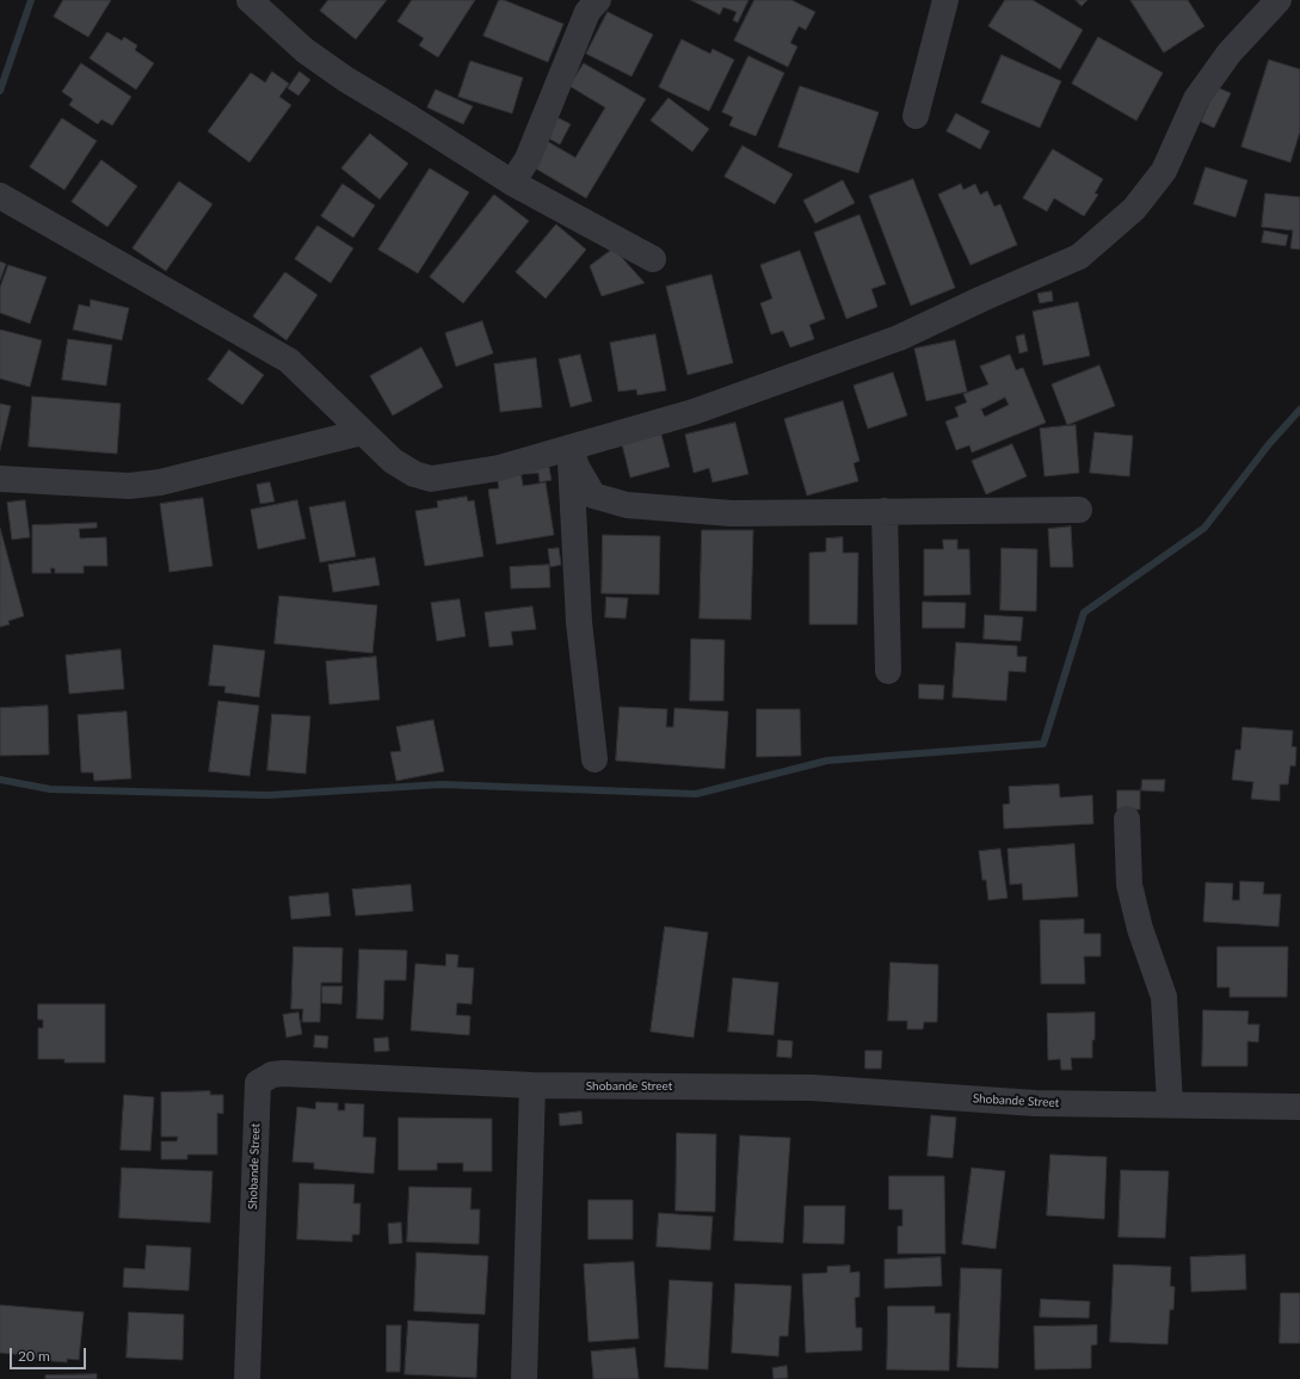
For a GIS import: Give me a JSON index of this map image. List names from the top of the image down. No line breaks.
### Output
{"streets":{"street":["Shobande Street"]},"scale_bar":"20 m"}
